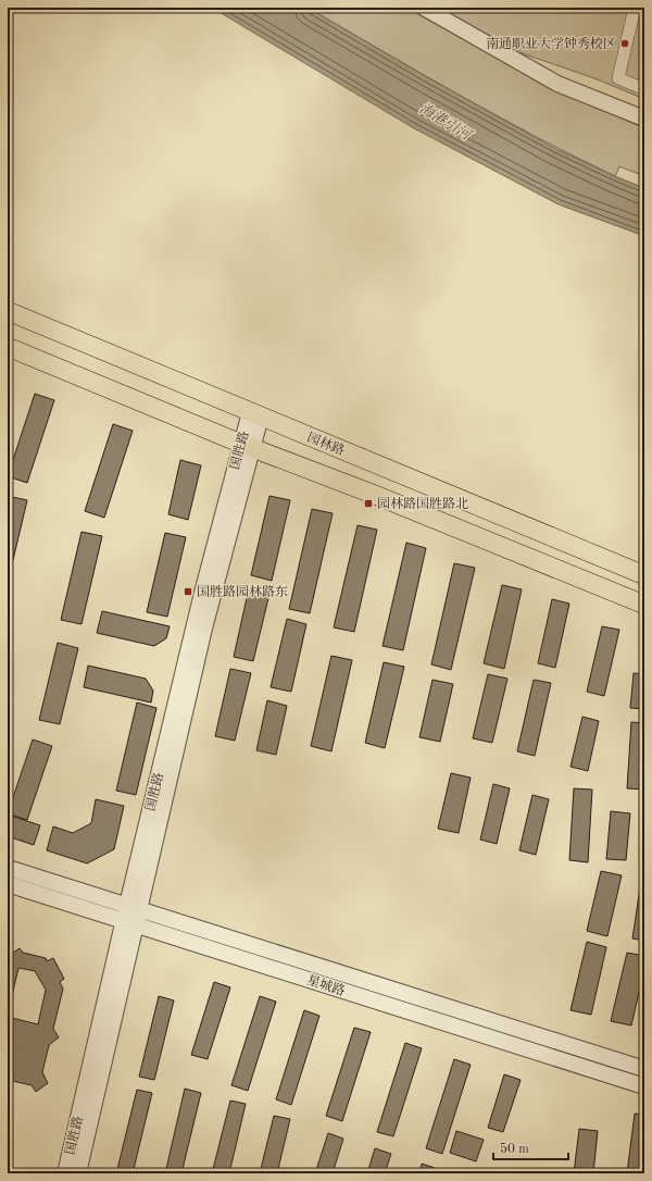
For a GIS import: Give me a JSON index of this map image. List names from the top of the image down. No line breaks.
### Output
{"streets":{"main road":["园林路"],"street":["国胜路","星城路"]},"crossings":[["园林路","国胜路"],["国胜路","星城路"]],"water":["海港引河"],"places":{"other":["南通职业大学钟秀校区"],"transit":["园林路国胜路北","国胜路园林路东"]},"scale_bar":"50 m"}
